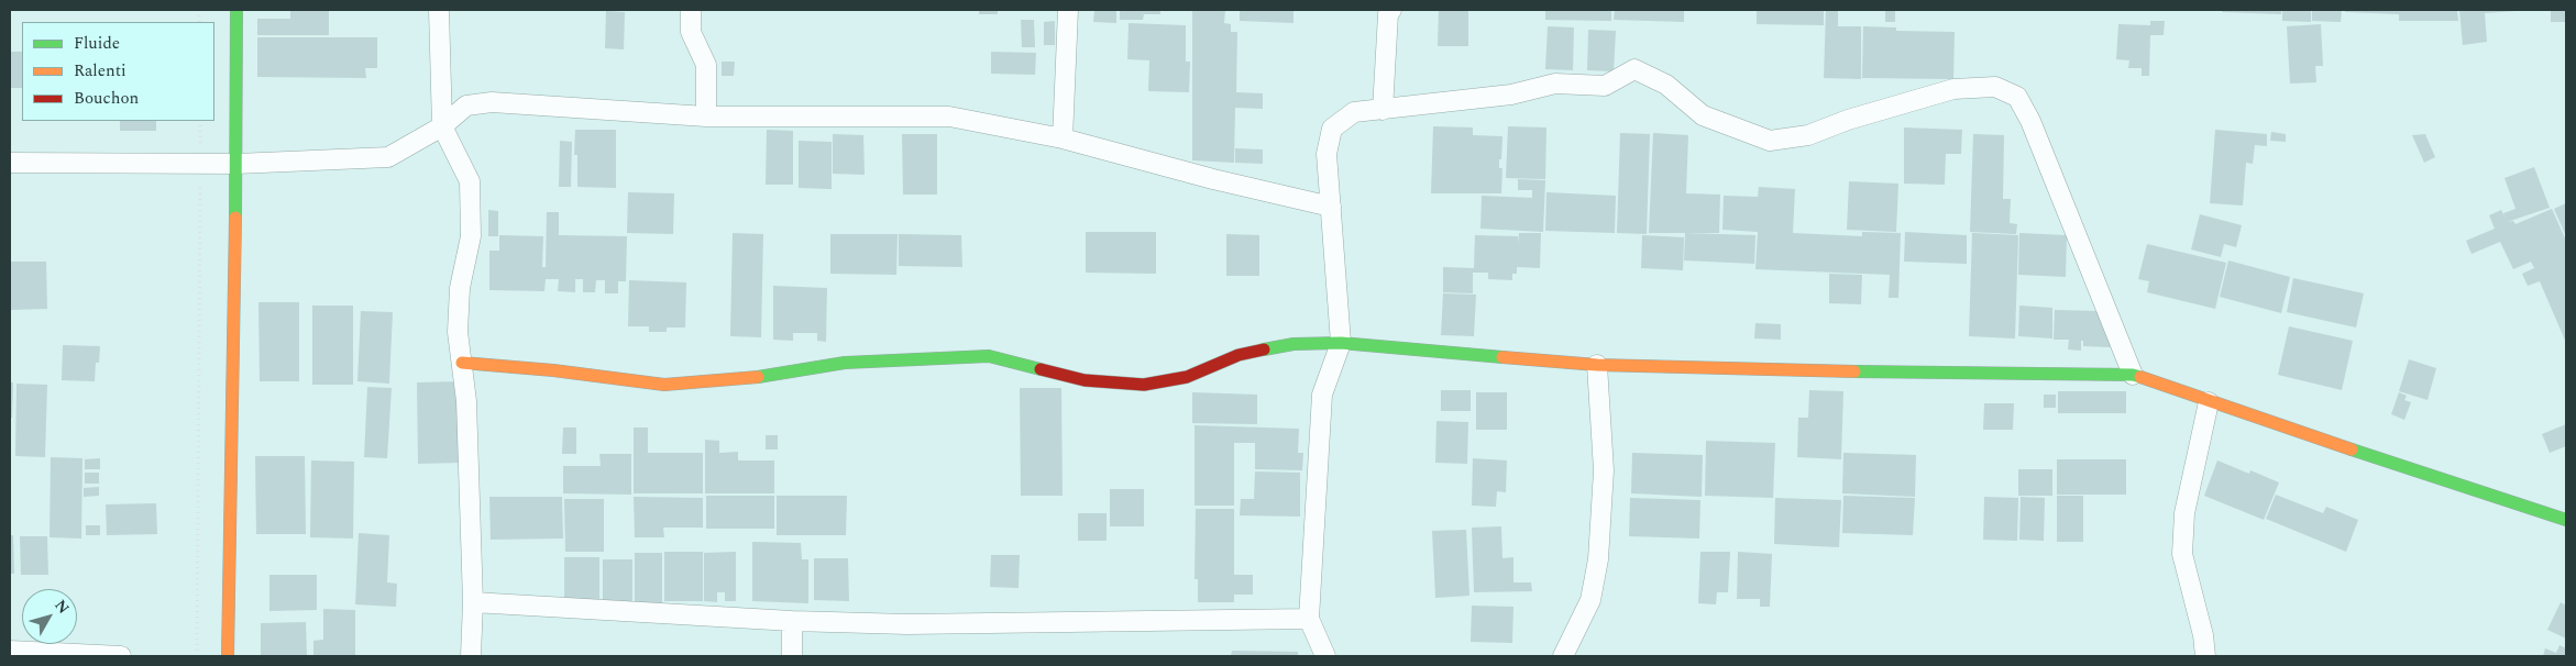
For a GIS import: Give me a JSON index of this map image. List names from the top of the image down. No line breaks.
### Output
{"legend":["Fluide","Ralenti","Bouchon"],"north":"top right"}
